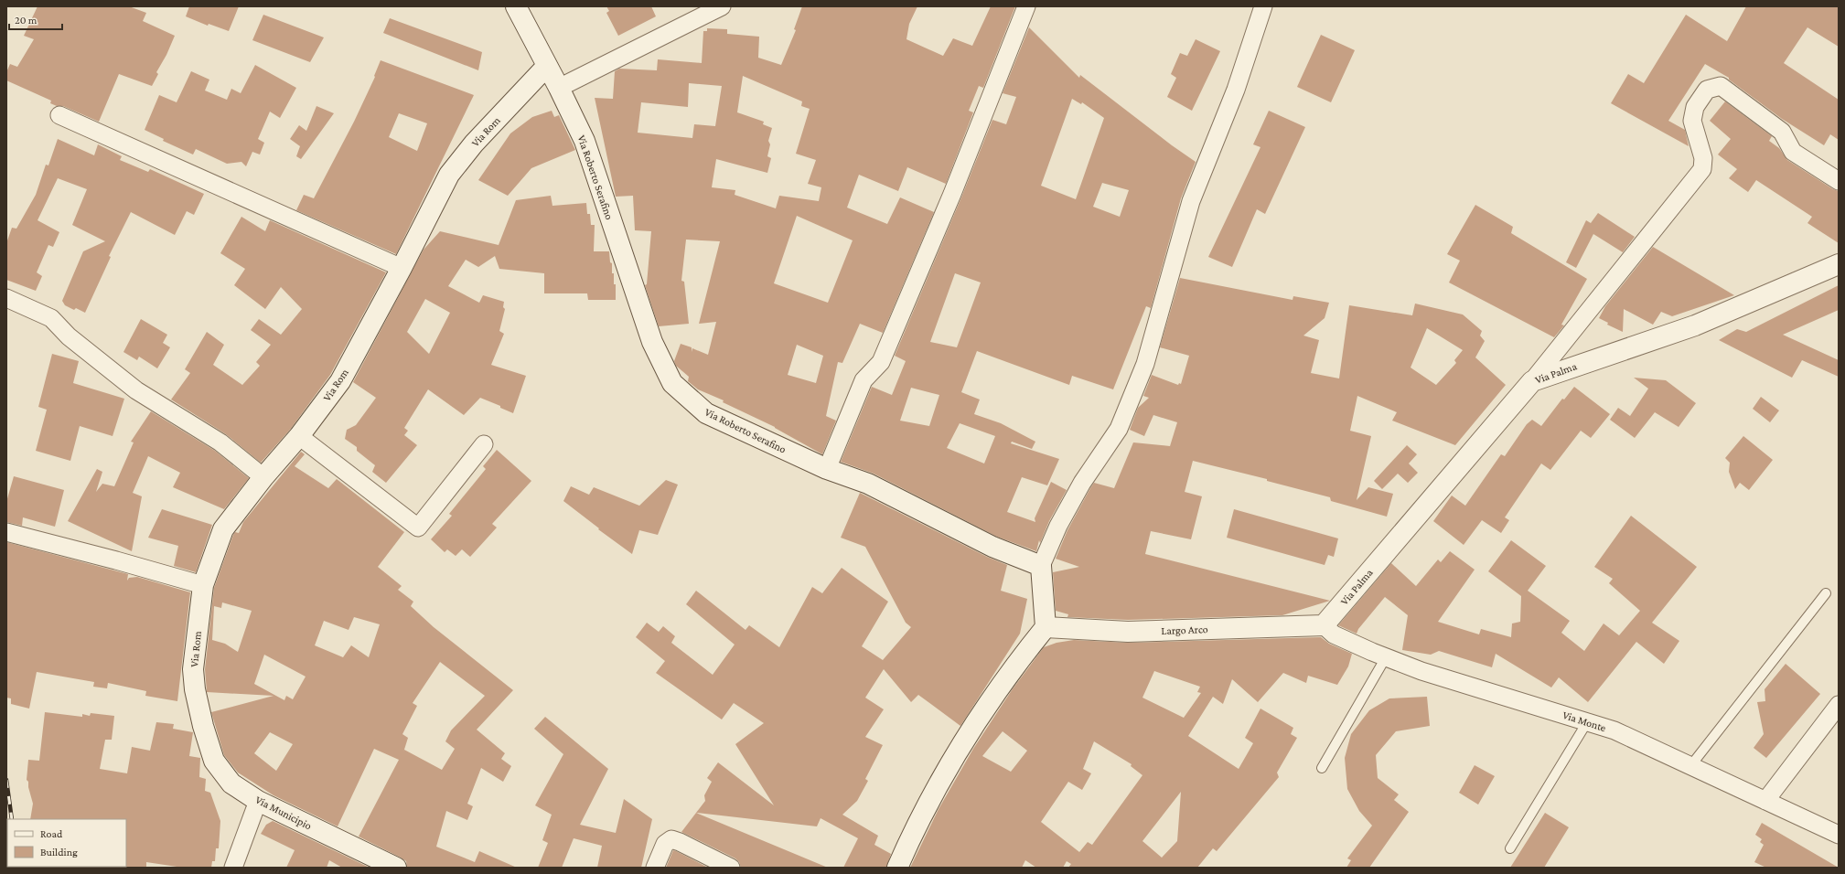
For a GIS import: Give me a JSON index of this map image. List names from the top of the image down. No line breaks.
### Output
{"streets":{"main road":["Via Rom","Via Roberto Serafino","Via Palma","Largo Arco","Via Municipio"],"street":["Via Monte"]},"crossings":[["Via Rom","Via Roberto Serafino"],["Via Rom","Via Municipio"],["Via Palma","Largo Arco"],["Via Palma","Via Monte"],["Largo Arco","Via Monte"]],"legend":["Road","Building"],"scale_bar":"20 m"}
